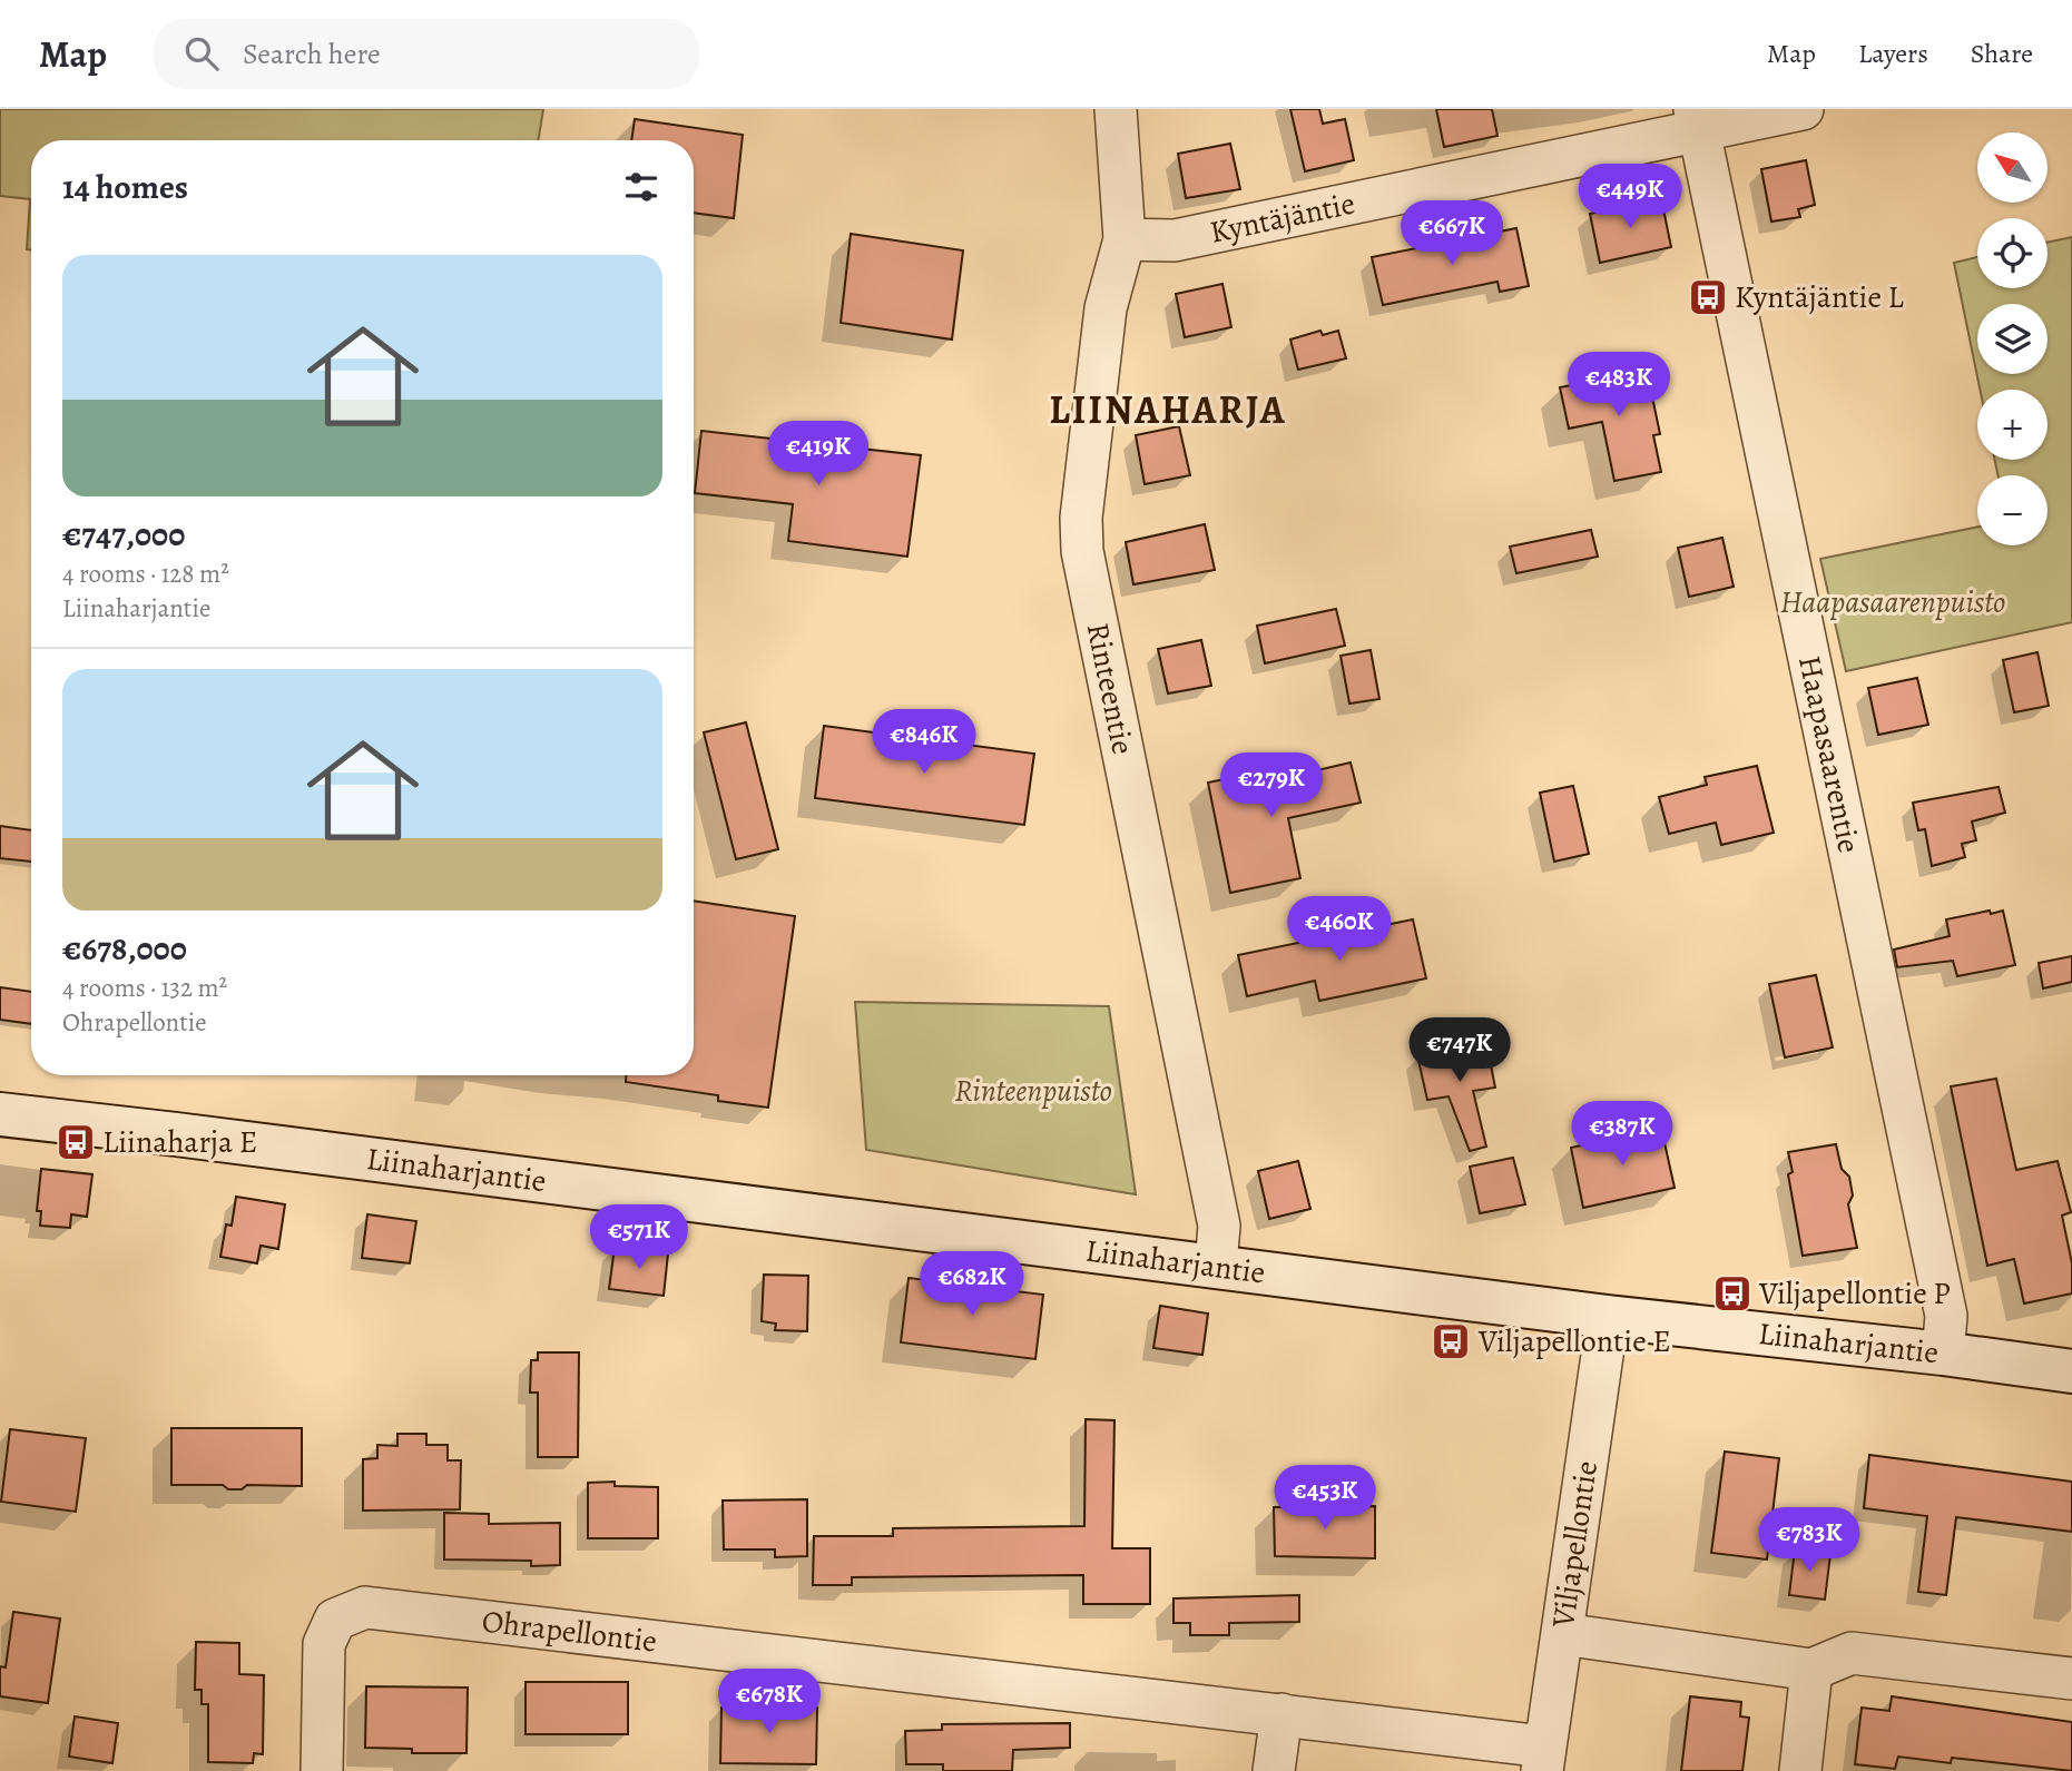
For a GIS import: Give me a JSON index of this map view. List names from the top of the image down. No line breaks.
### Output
{"streets":{"main road":["Liinaharjantie"],"street":["Kyntäjäntie","Rinteentie","Haapasaarentie","Viljapellontie","Ohrapellontie"]},"crossings":[["Kyntäjäntie","Rinteentie"],["Kyntäjäntie","Haapasaarentie"],["Rinteentie","Liinaharjantie"],["Haapasaarentie","Liinaharjantie"],["Liinaharjantie","Viljapellontie"],["Viljapellontie","Ohrapellontie"]],"districts":["LIINAHARJA"],"parks":["Haapasaarenpuisto","Rinteenpuisto"],"places":{"bus stop":["Kyntäjäntie L","Liinaharja E","Viljapellontie P","Viljapellontie E"]},"north":"top left","page":{"header":"Map","search":"Search here","nav":["Map","Layers","Share"],"map_buttons":["+","−"],"heading":"14 homes","price":["€449K","€667K","€483K","€419K","€846K","€279K","€460K","€747K","€387K","€571K","€682K","€453K","€783K","€678K"],"list":[{"name":"€747,000","note":"4 rooms · 128 m² · Liinaharjantie"},{"name":"€678,000","note":"4 rooms · 132 m² · Ohrapellontie"}]}}
